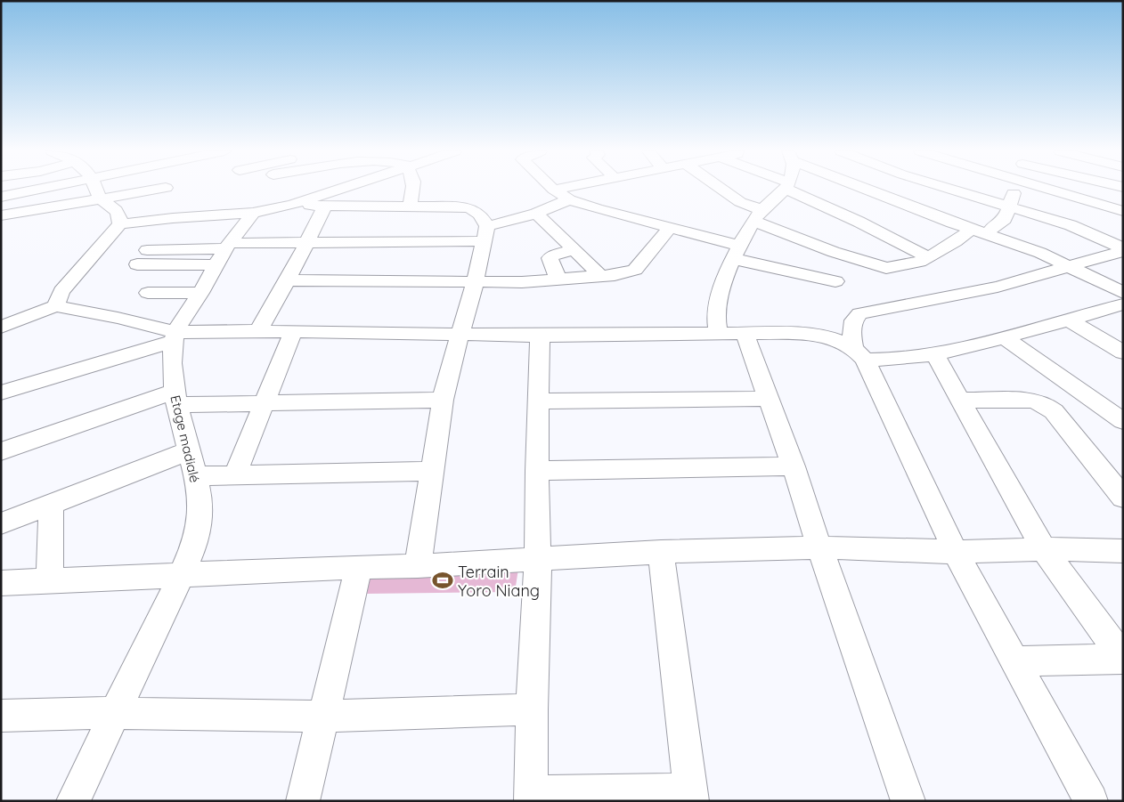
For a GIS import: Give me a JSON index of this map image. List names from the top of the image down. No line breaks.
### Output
{"streets":{"street":["Etage madialé"]},"places":{"sports":["Terrain Yoro Niang"]}}
